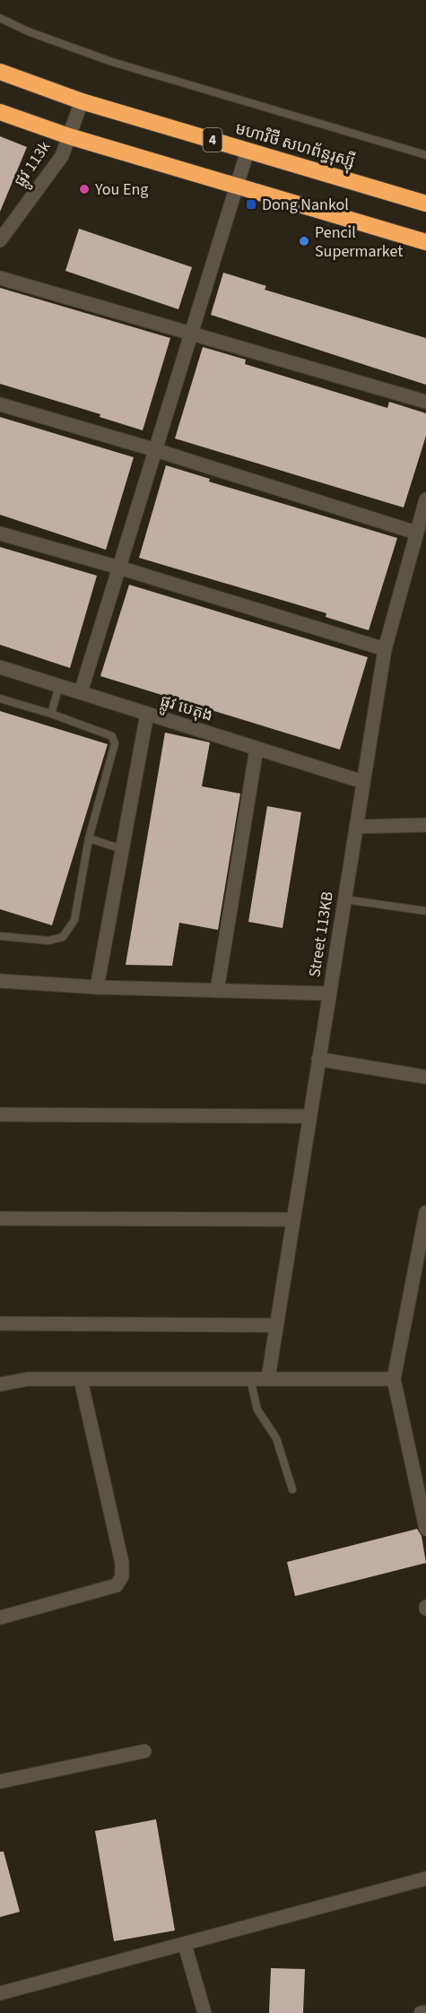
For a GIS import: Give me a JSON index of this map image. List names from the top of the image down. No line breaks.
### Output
{"streets":{"highway":["4","មហាវិថី សហព័ន្ធរុស្ស៊ី"],"street":["ផ្លូវ 113k","ផ្លូវ បេតុង","Street 113KB"]},"crossings":[["4","ផ្លូវ 113k"],["មហាវិថី សហព័ន្ធរុស្ស៊ី","ផ្លូវ 113k"],["ផ្លូវ បេតុង","Street 113KB"]],"places":{"other":["You Eng","Pencil Supermarket"],"transit":["Dong Nankol"]}}
